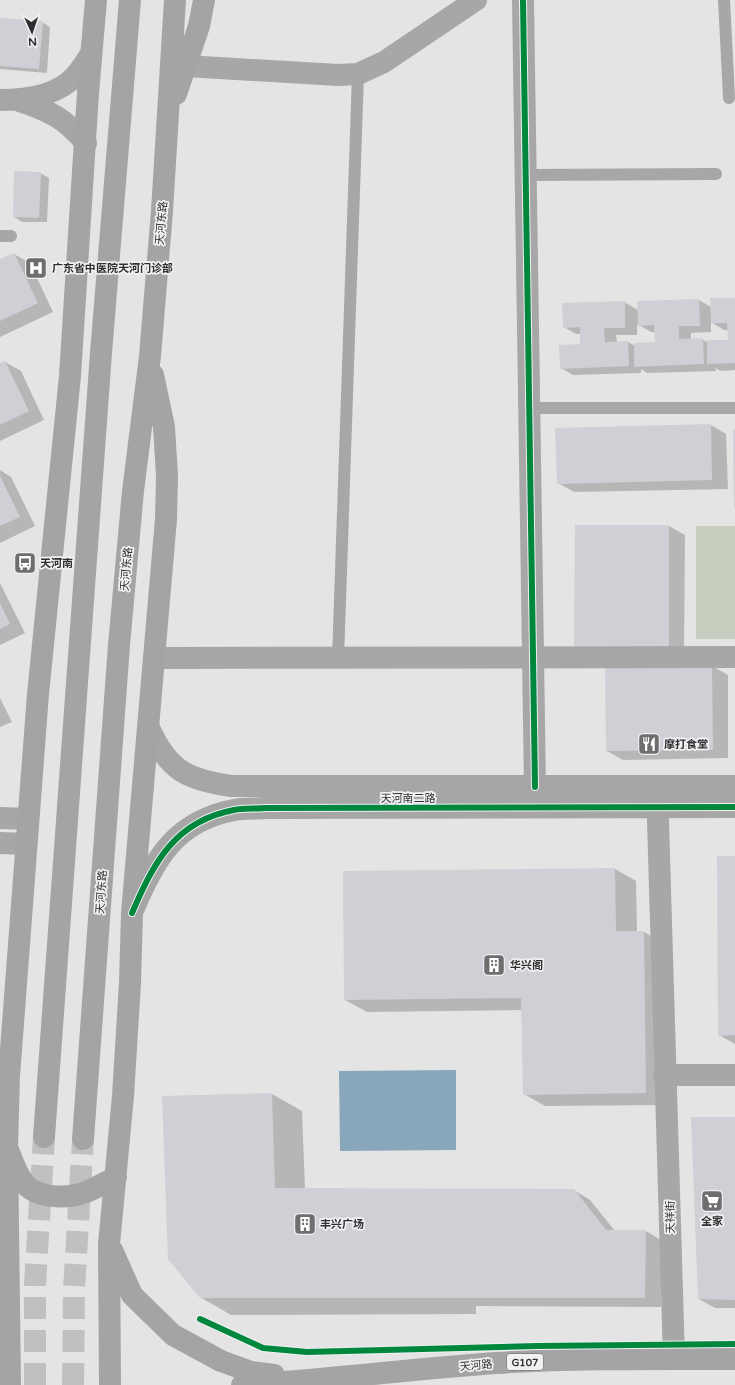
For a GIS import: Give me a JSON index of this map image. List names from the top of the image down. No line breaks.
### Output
{"streets":{"highway":["天河东路","G107","天河路"],"street":["天河南二路","天祥街"]},"crossings":[["天河南二路","天祥街"],["天祥街","天河路"]],"places":{"hospital":["广东省中医院天河门诊部"],"bus stop":["天河南"],"restaurant":["摩打食堂"],"building":["华兴阁","丰兴广场"],"supermarket":["全家"]},"north":"bottom"}
